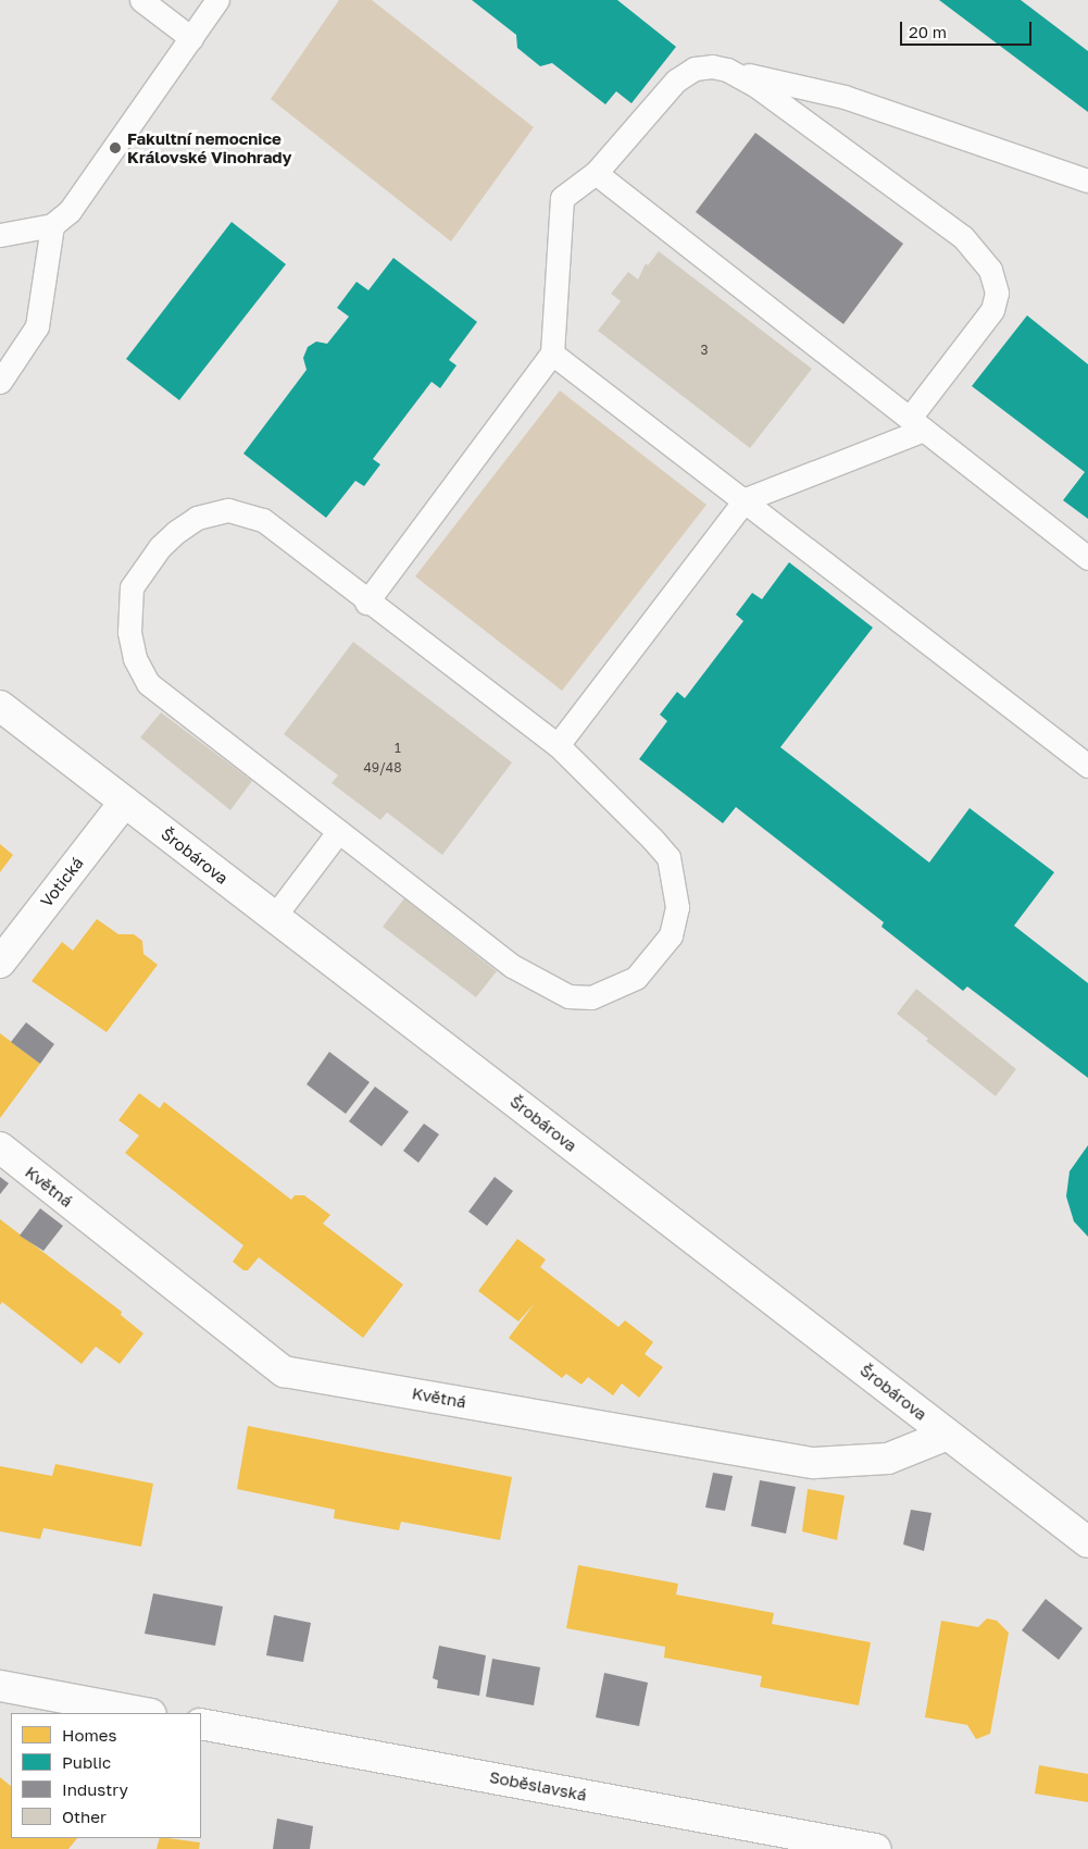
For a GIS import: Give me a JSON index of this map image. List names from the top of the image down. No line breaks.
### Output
{"streets":{"street":["Šrobárova","Votická","Květná","Soběslavská"]},"crossings":[["Šrobárova","Votická"],["Šrobárova","Květná"]],"places":["Fakultní nemocnice Královské Vinohrady"],"house_numbers":["3","1","49/48"],"legend":["Homes","Public","Industry","Other"],"scale_bar":"20 m"}
